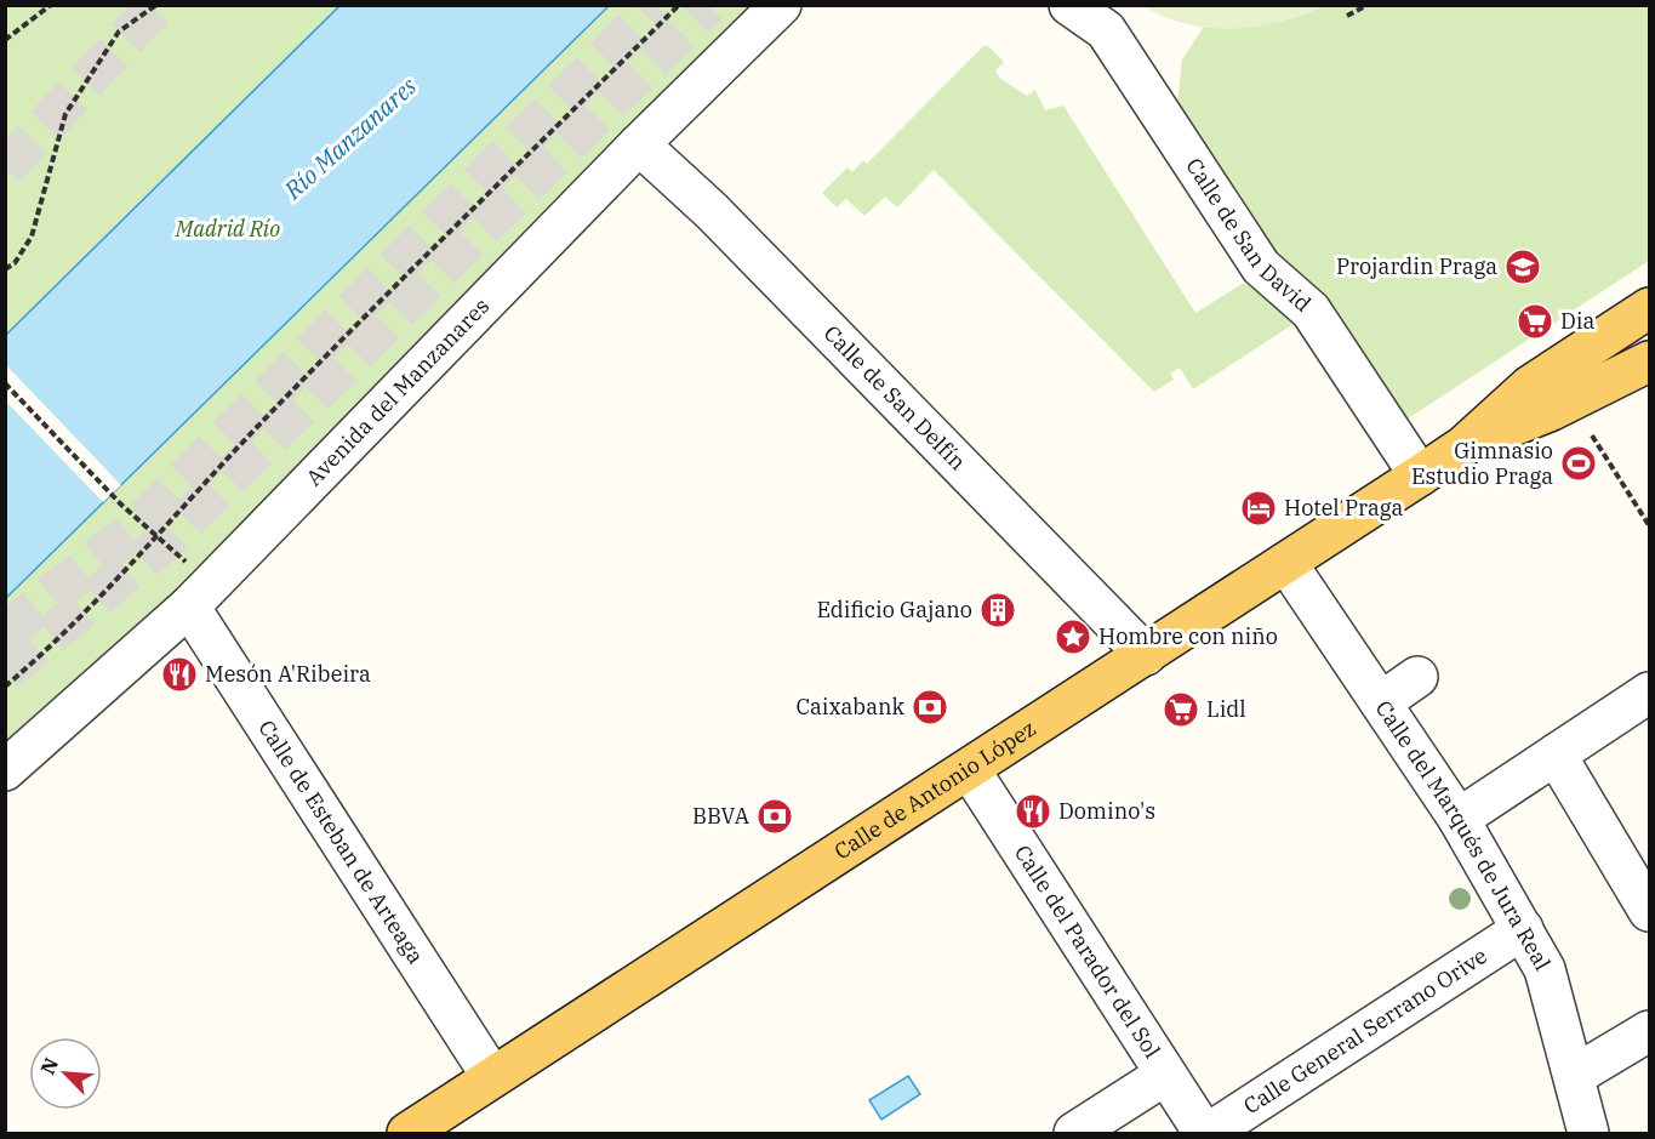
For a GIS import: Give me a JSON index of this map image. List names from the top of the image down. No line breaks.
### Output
{"streets":{"main road":["Calle de Antonio López"],"street":["Calle de San David","Avenida del Manzanares","Calle de San Delfín","Calle del Marqués de Jura Real","Calle de Esteban de Arteaga","Calle del Parador del Sol","Calle General Serrano Orive"]},"crossings":[["Calle de San David","Calle de Antonio López"],["Avenida del Manzanares","Calle de San Delfín"],["Avenida del Manzanares","Calle de Esteban de Arteaga"],["Calle de San Delfín","Calle de Antonio López"],["Calle de Antonio López","Calle del Marqués de Jura Real"],["Calle de Antonio López","Calle de Esteban de Arteaga"],["Calle de Antonio López","Calle del Parador del Sol"],["Calle del Marqués de Jura Real","Calle General Serrano Orive"],["Calle del Parador del Sol","Calle General Serrano Orive"]],"water":["Río Manzanares"],"parks":["Madrid Río"],"places":{"school or university":["Projardin Praga"],"supermarket":["Dia","Lidl"],"sports":["Gimnasio Estudio Praga"],"hotel":["Hotel Praga"],"building":["Edificio Gajano"],"place":["Hombre con niño"],"restaurant":["Mesón A'Ribeira","Domino's"],"bank":["Caixabank","BBVA"]},"north":"top left"}
